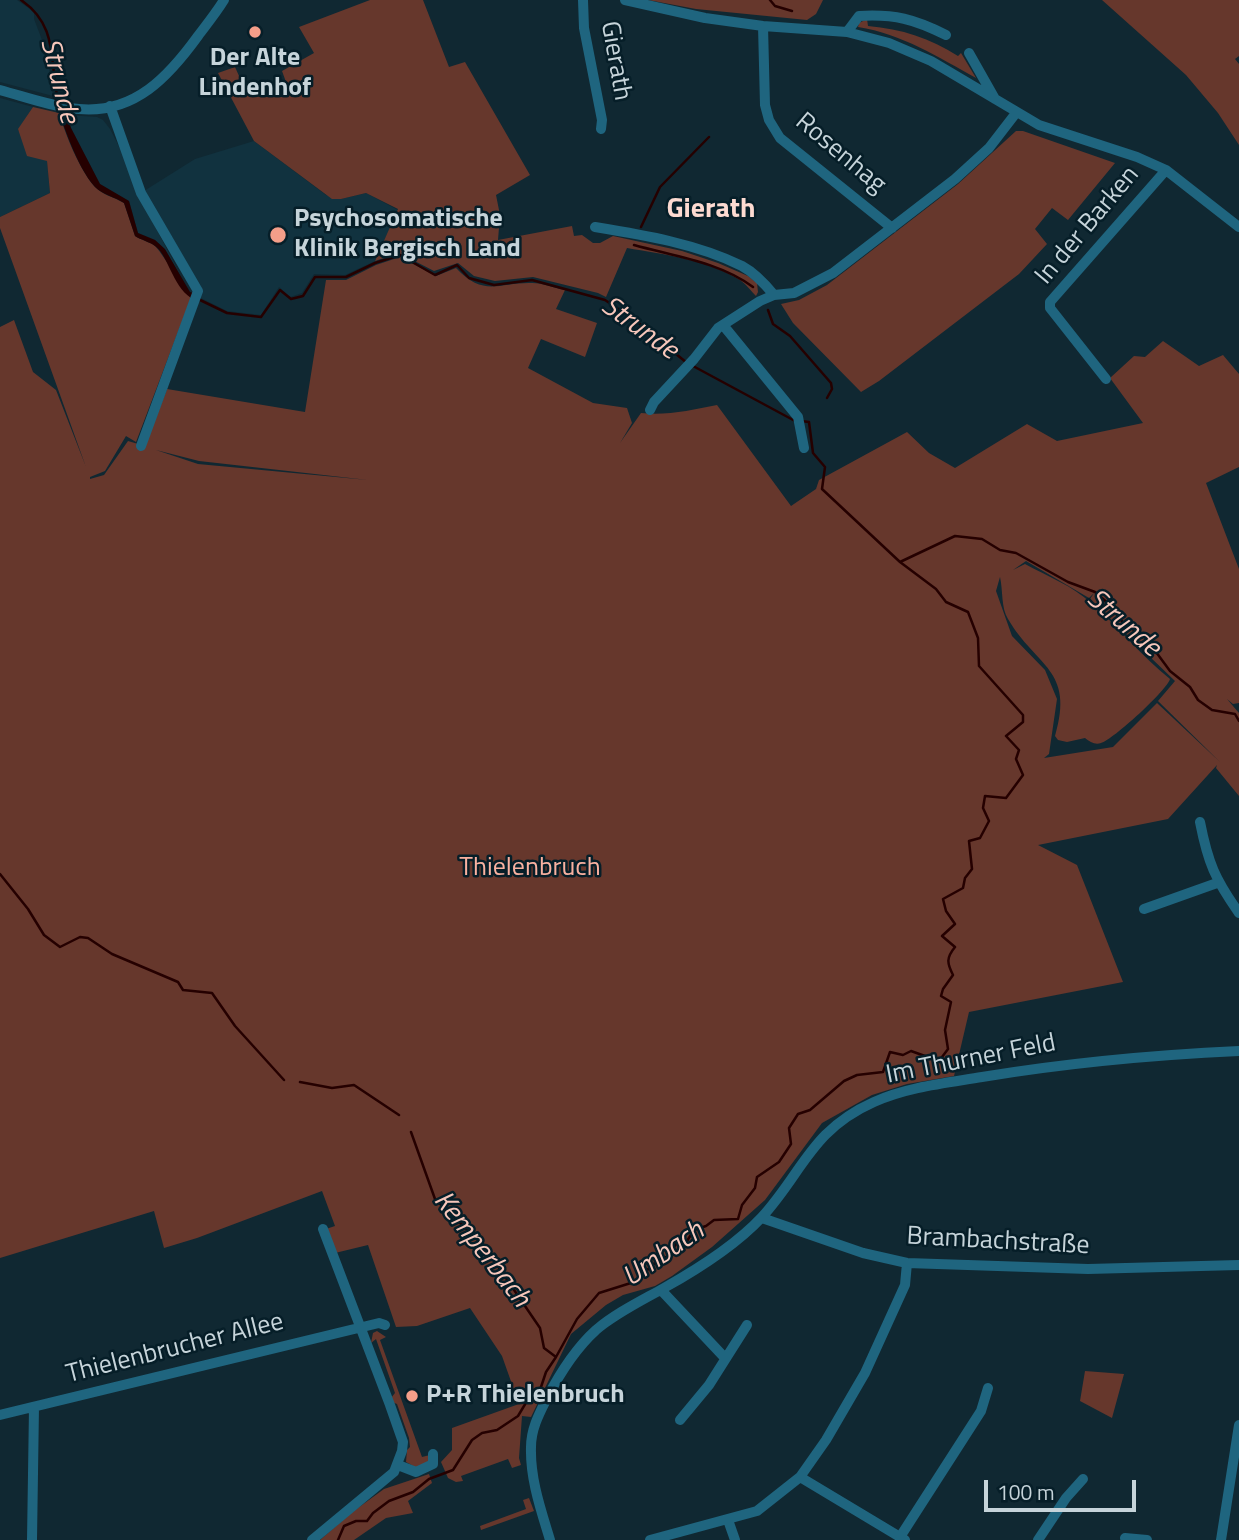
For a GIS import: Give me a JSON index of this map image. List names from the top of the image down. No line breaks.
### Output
{"streets":{"street":["Gierath","Rosenhag","In der Barken","Im Thurner Feld","Brambachstraße","Thielenbrucher Allee"]},"crossings":[["Im Thurner Feld","Brambachstraße"]],"districts":["Gierath"],"water":["Strunde","Kemperbach","Umbach"],"parks":["Thielenbruch"],"places":["Der Alte Lindenhof","Psychosomatische Klinik Bergisch Land","P+R Thielenbruch"],"scale_bar":"100 m"}
